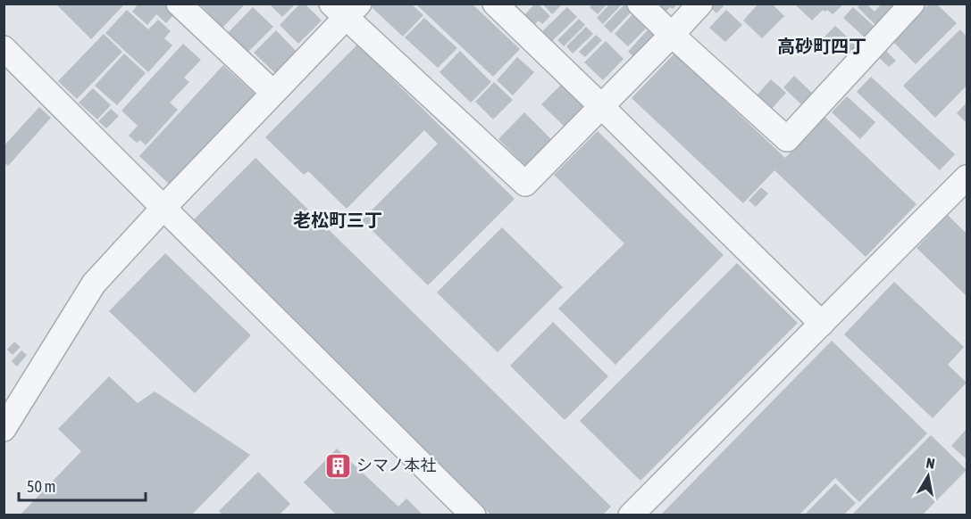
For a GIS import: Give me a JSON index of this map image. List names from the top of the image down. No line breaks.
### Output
{"districts":["高砂町四丁","老松町三丁"],"places":{"building":["シマノ本社"]},"scale_bar":"50 m","north":"top"}
